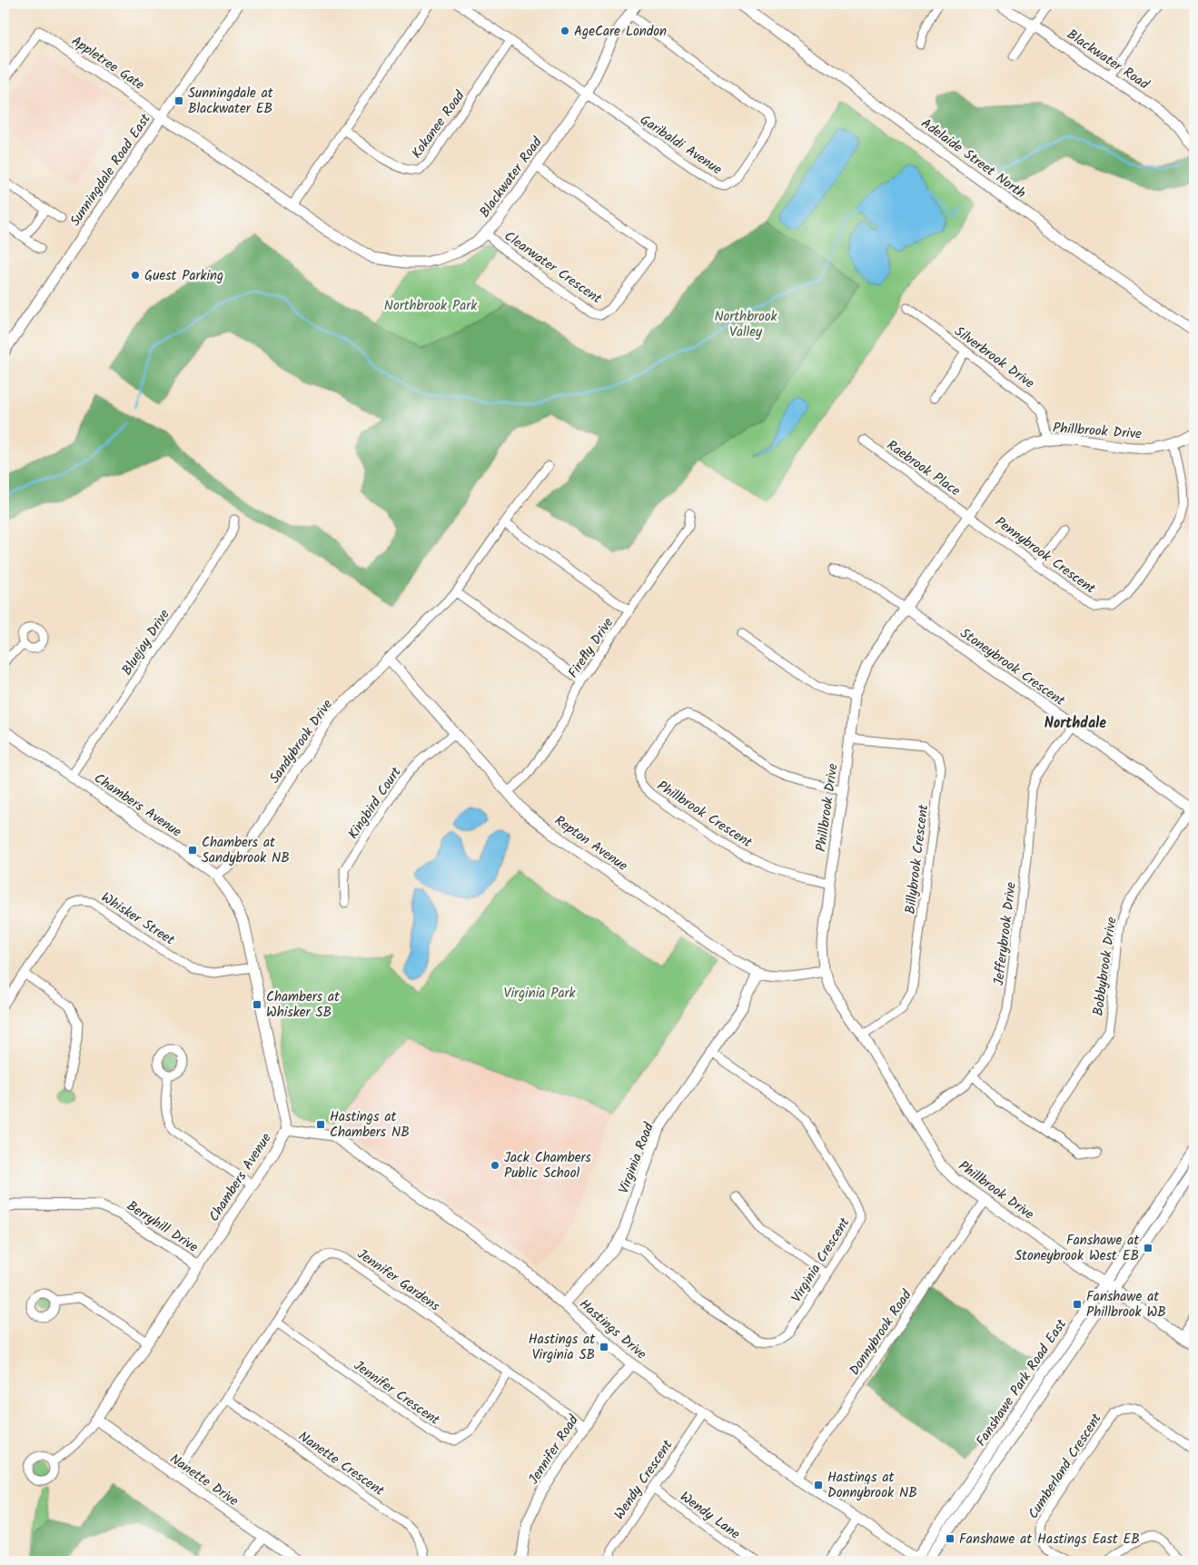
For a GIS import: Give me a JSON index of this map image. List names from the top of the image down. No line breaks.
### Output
{"streets":{"street":["Blackwater Road","Appletree Gate","Kokanee Road","Garibaldi Avenue","Adelaide Street North","Sunningdale Road East","Clearwater Crescent","Silverbrook Drive","Phillbrook Drive","Raebrook Place","Pennybrook Crescent","Bluejay Drive","Firefly Drive","Stoneybrook Crescent","Sandybrook Drive","Kingbird Court","Chambers Avenue","Phillbrook Crescent","Repton Avenue","Billybrook Crescent","Whisker Street","Jefferybrook Drive","Bobbybrook Drive","Virginia Road","Berryhill Drive","Virginia Crescent","Jennifer Gardens","Hastings Drive","Donnybrook Road","Fanshawe Park Road East","Jennifer Crescent","Jennifer Road","Nanette Crescent","Cumberland Crescent","Nanette Drive","Wendy Crescent","Wendy Lane"]},"crossings":[["Blackwater Road","Appletree Gate"],["Blackwater Road","Garibaldi Avenue"],["Blackwater Road","Sunningdale Road East"],["Blackwater Road","Clearwater Crescent"],["Appletree Gate","Sunningdale Road East"],["Kokanee Road","Garibaldi Avenue"],["Silverbrook Drive","Phillbrook Drive"],["Phillbrook Drive","Raebrook Place"],["Phillbrook Drive","Pennybrook Crescent"],["Phillbrook Drive","Stoneybrook Crescent"],["Phillbrook Drive","Phillbrook Crescent"],["Phillbrook Drive","Repton Avenue"],["Phillbrook Drive","Billybrook Crescent"],["Phillbrook Drive","Jefferybrook Drive"],["Phillbrook Drive","Donnybrook Road"],["Phillbrook Drive","Fanshawe Park Road East"],["Raebrook Place","Pennybrook Crescent"],["Bluejay Drive","Chambers Avenue"],["Firefly Drive","Repton Avenue"],["Stoneybrook Crescent","Jefferybrook Drive"],["Stoneybrook Crescent","Bobbybrook Drive"],["Sandybrook Drive","Chambers Avenue"],["Sandybrook Drive","Repton Avenue"],["Kingbird Court","Repton Avenue"],["Chambers Avenue","Whisker Street"],["Chambers Avenue","Berryhill Drive"],["Chambers Avenue","Hastings Drive"],["Chambers Avenue","Nanette Drive"],["Repton Avenue","Virginia Road"],["Virginia Road","Virginia Crescent"],["Virginia Road","Hastings Drive"],["Jennifer Gardens","Jennifer Crescent"],["Jennifer Gardens","Jennifer Road"],["Jennifer Gardens","Nanette Crescent"],["Jennifer Gardens","Nanette Drive"],["Hastings Drive","Donnybrook Road"],["Hastings Drive","Fanshawe Park Road East"],["Hastings Drive","Jennifer Road"],["Hastings Drive","Wendy Crescent"],["Wendy Crescent","Wendy Lane"]],"districts":["Northdale"],"parks":["Northbrook Park","Northbrook Valley","Virginia Park"],"places":{"other":["AgeCare London","Guest Parking","Jack Chambers Public School"],"transit":["Sunningdale at Blackwater EB","Chambers at Sandybrook NB","Chambers at Whisker SB","Hastings at Chambers NB","Fanshawe at Stoneybrook West EB","Fanshawe at Phillbrook WB","Hastings at Virginia SB","Hastings at Donnybrook NB","Fanshawe at Hastings East EB"]}}
